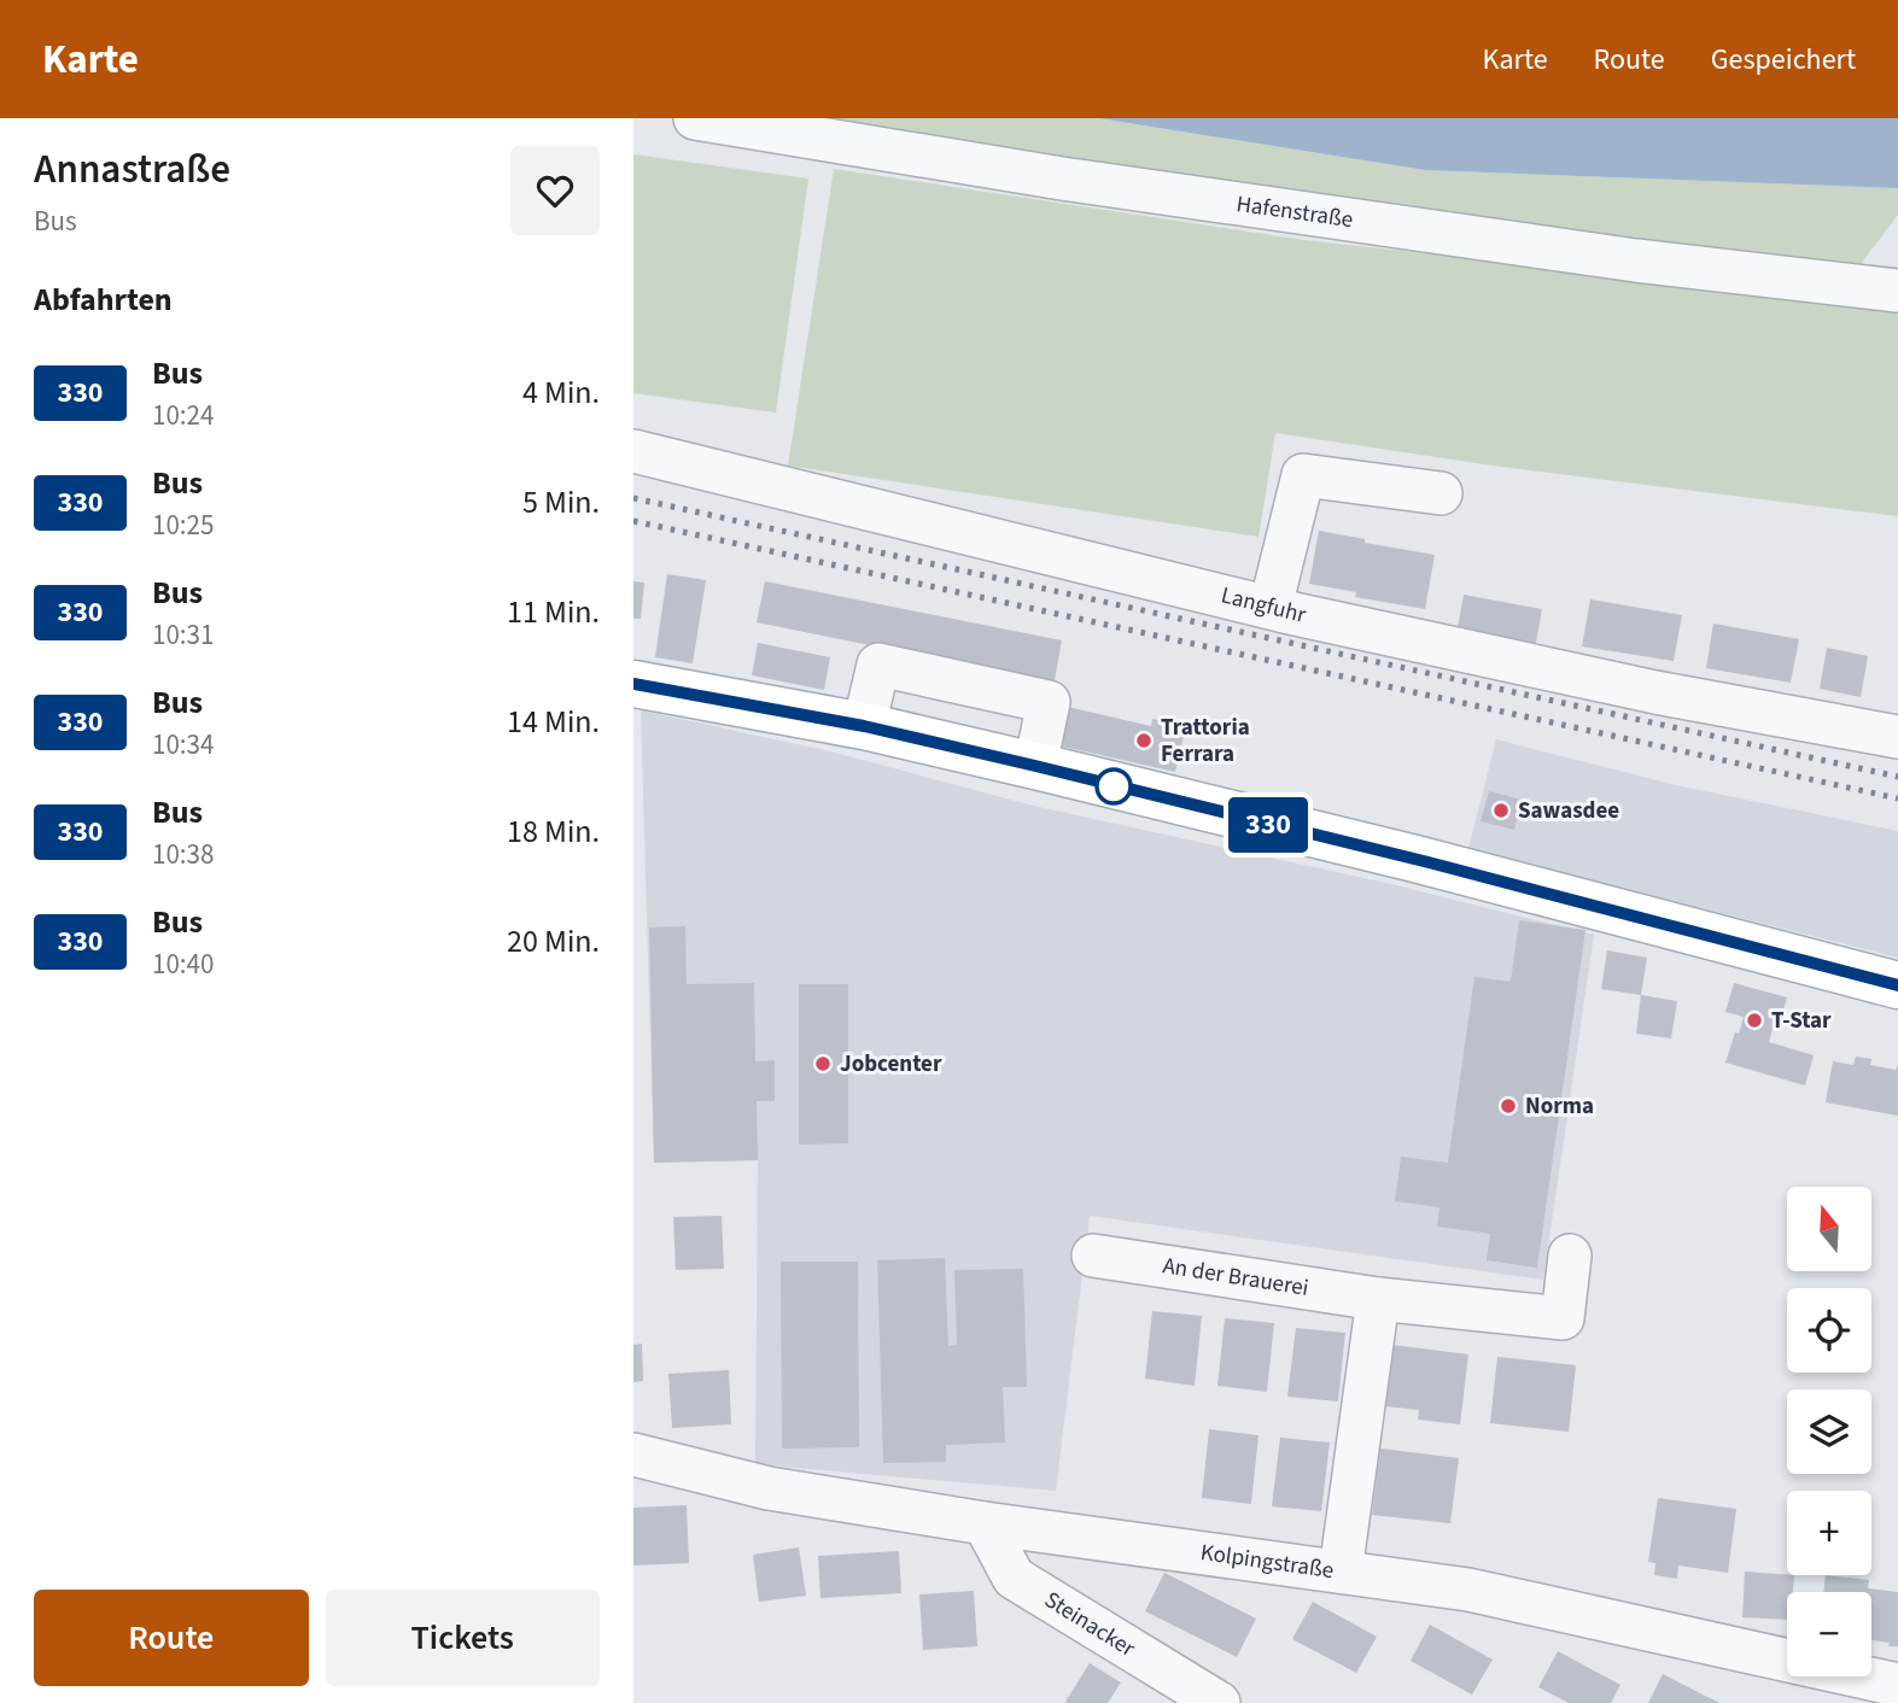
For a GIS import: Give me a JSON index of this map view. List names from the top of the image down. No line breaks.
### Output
{"streets":{"street":["Hafenstraße","Langfuhr","An der Brauerei","Kolpingstraße","Steinacker"]},"crossings":[["Kolpingstraße","Steinacker"]],"places":["Trattoria Ferrara","Sawasdee","T-Star","Jobcenter","Norma"],"lines":["bus line 330"],"north":"top","page":{"header":"Karte","nav":["Karte","Route","Gespeichert"],"heading":[["Annastraße","Bus"],"Abfahrten"],"on_map":"330","list":[{"mark":"330","name":"Bus","note":"10:24","value":"4 Min."},{"mark":"330","name":"Bus","note":"10:25","value":"5 Min."},{"mark":"330","name":"Bus","note":"10:31","value":"11 Min."},{"mark":"330","name":"Bus","note":"10:34","value":"14 Min."},{"mark":"330","name":"Bus","note":"10:38","value":"18 Min."},{"mark":"330","name":"Bus","note":"10:40","value":"20 Min."}],"map_buttons":["+","−"],"buttons":["Route","Tickets"]}}
